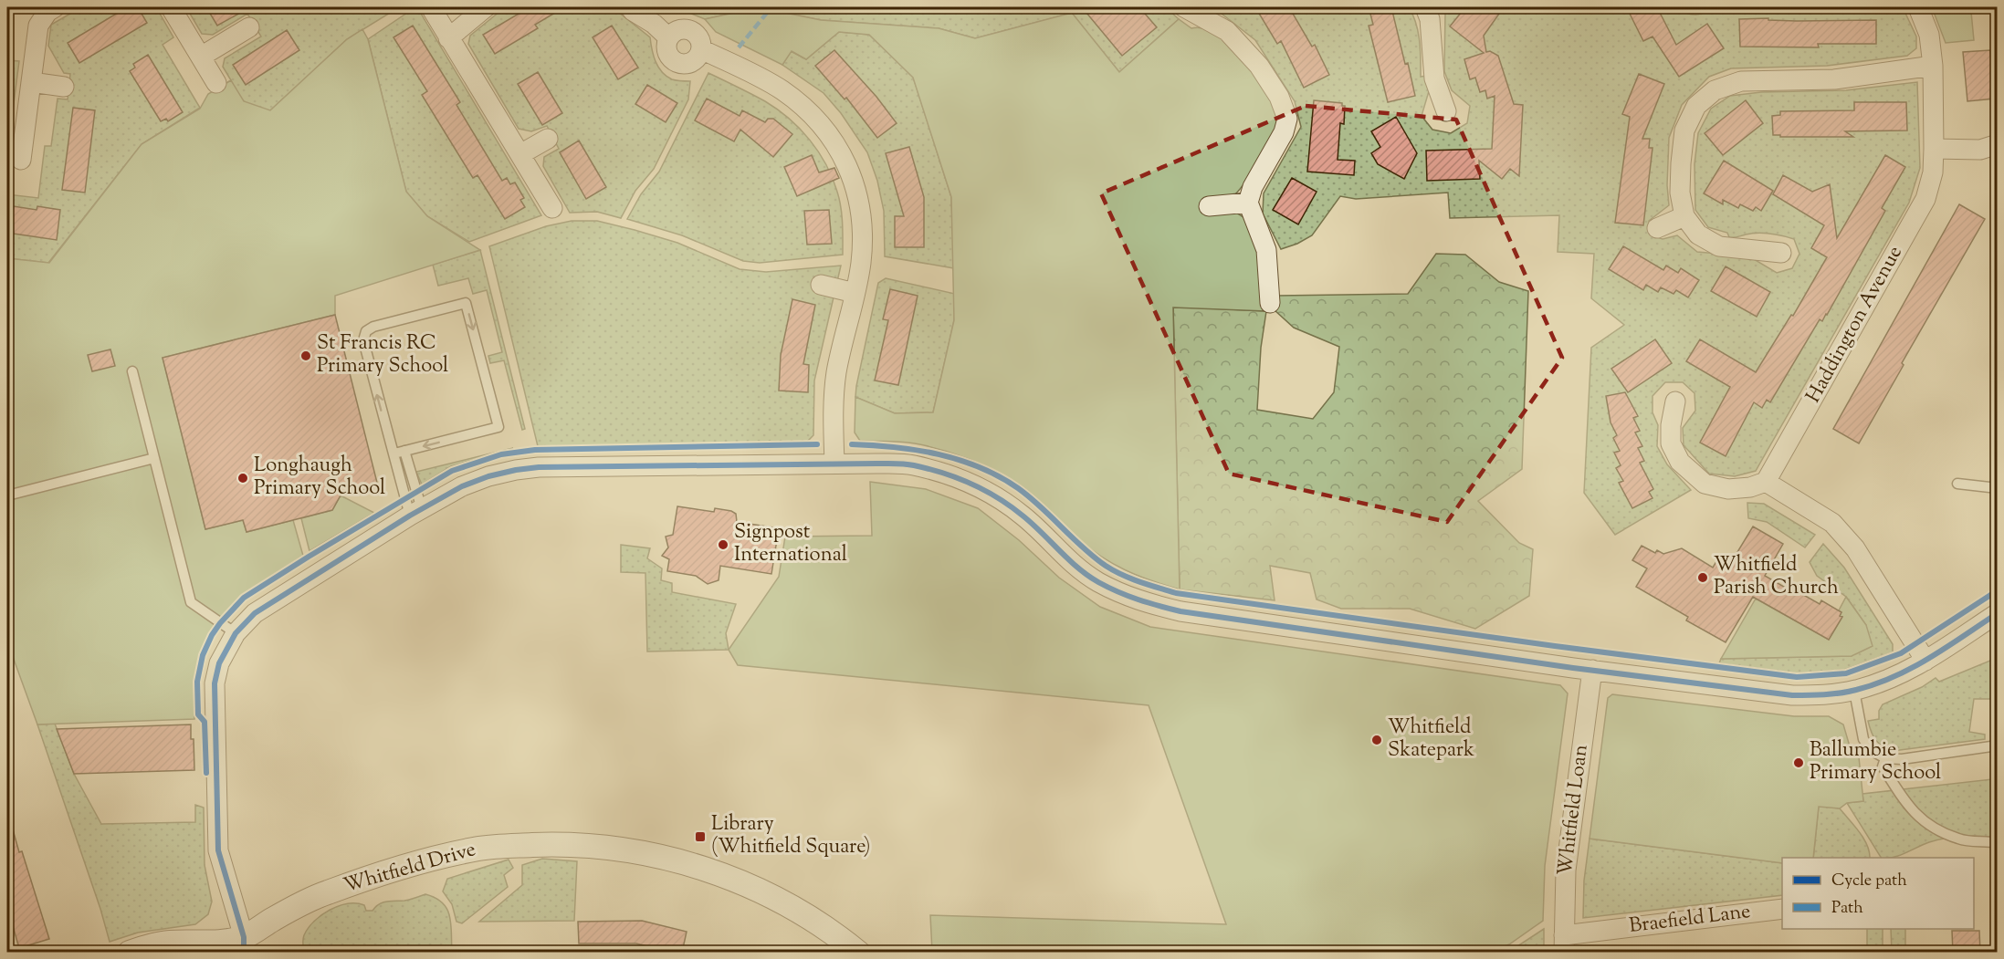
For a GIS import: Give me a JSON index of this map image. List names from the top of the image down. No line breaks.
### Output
{"streets":{"street":["Haddington Avenue","Whitfield Loan","Whitfield Drive","Braefield Lane"]},"crossings":[["Whitfield Loan","Braefield Lane"]],"places":{"other":["St Francis RC Primary School","Longhaugh Primary School","Signpost International","Whitfield Parish Church","Whitfield Skatepark","Ballumbie Primary School"],"transit":["Library (Whitfield Square)"]},"legend":["Cycle path","Path"]}
